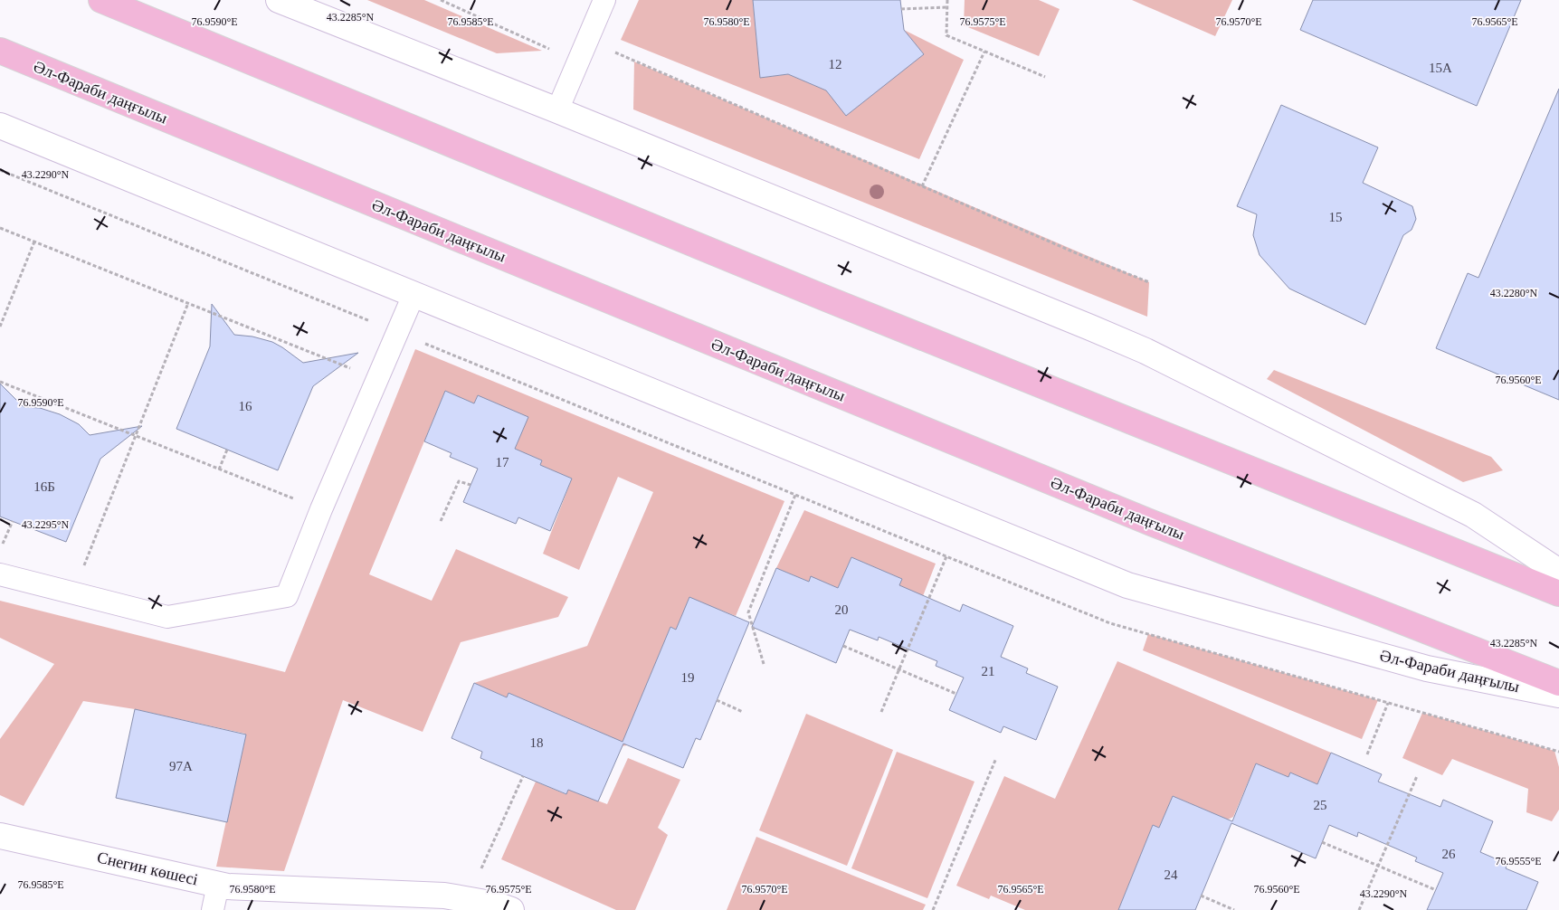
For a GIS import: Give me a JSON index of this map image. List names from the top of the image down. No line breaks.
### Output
{"streets":{"main road":["Әл-Фараби даңғылы","Снегин көшесі"]},"house_numbers":["12","15А","15","16","17","16Б","20","21","19","18","97А","25","26","24"],"coordinates":["43.2285°N","76.9590°E","76.9585°E","76.9580°E","76.9575°E","76.9570°E","76.9565°E","43.2290°N","43.2280°N","76.9560°E","43.2295°N","76.9555°E"]}
